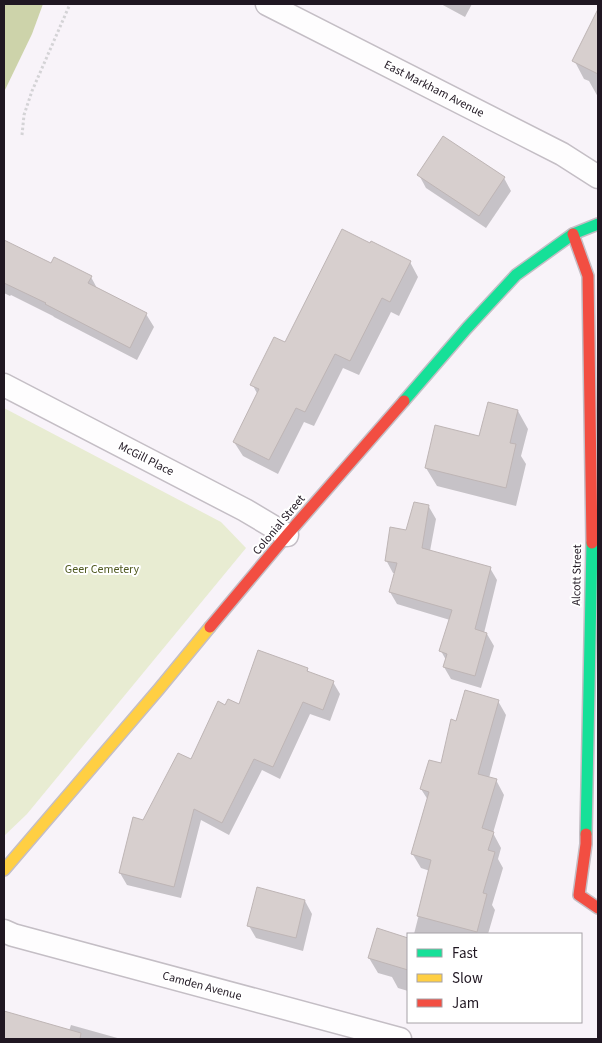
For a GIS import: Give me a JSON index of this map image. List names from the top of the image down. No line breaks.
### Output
{"streets":{"street":["East Markham Avenue","McGill Place","Colonial Street","Alcott Street","Camden Avenue"]},"crossings":[["McGill Place","Colonial Street"],["Colonial Street","Alcott Street"]],"parks":["Geer Cemetery"],"legend":["Fast","Slow","Jam"]}
